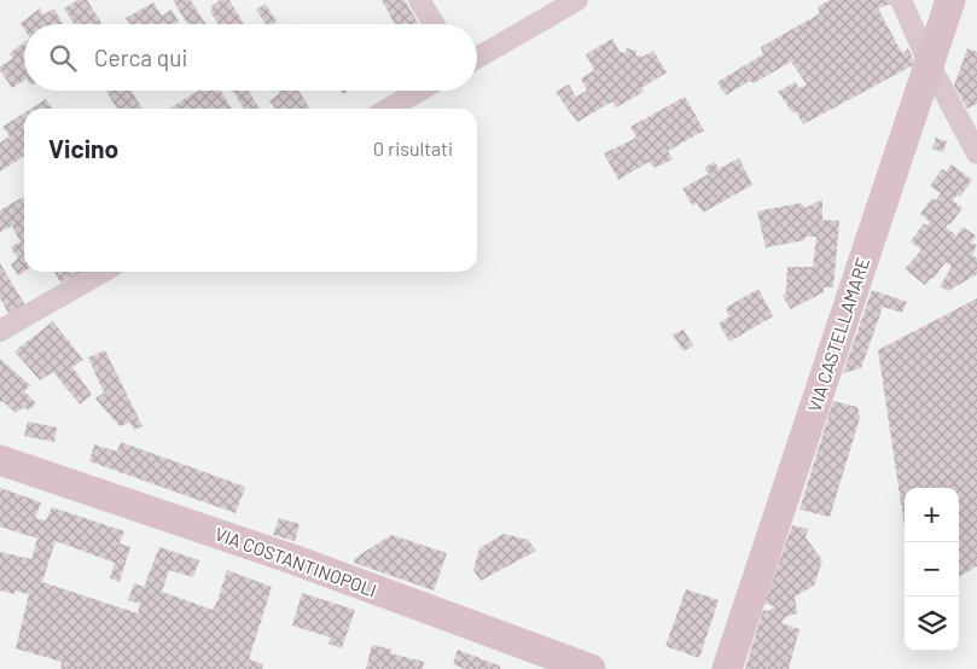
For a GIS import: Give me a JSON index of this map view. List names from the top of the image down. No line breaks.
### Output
{"streets":{"main road":["VIA CASTELLAMARE","VIA COSTANTINOPOLI"]},"page":{"search":"Cerca qui","heading":["Vicino","0 risultati"],"map_buttons":["+","−"]}}
